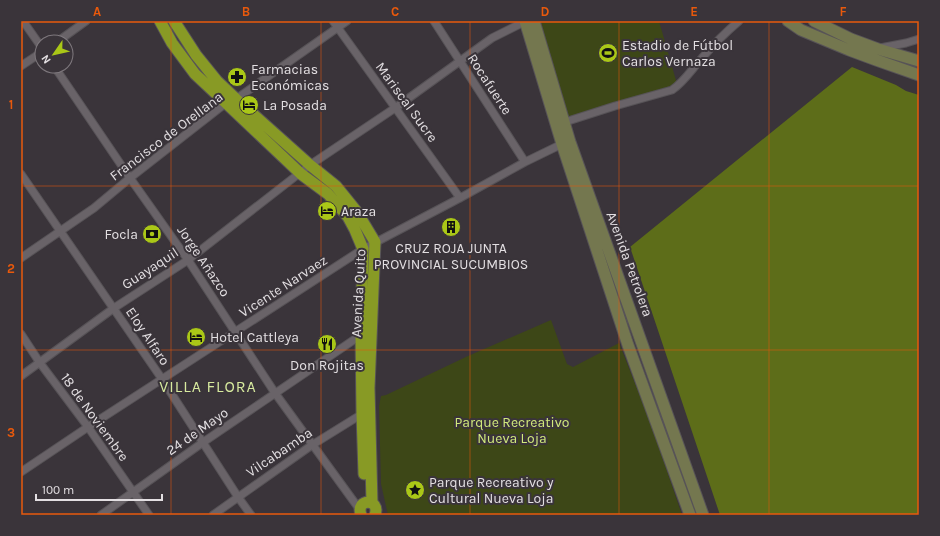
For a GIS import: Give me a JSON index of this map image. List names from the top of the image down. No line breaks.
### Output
{"streets":{"highway":["Avenida Quito"],"main road":["Avenida Petrolera"],"street":["Rocafuerte","Mariscal Sucre","Francisco de Orellana","Jorge Añazco","Guayaquil","Vicente Narvaez","Eloy Alfaro","18 de Noviembre","24 de Mayo","Vilcabamba"]},"crossings":[["Rocafuerte","Guayaquil"],["Rocafuerte","Vicente Narvaez"],["Mariscal Sucre","Francisco de Orellana"],["Mariscal Sucre","Guayaquil"],["Mariscal Sucre","Vicente Narvaez"],["Francisco de Orellana","Jorge Añazco"],["Francisco de Orellana","Avenida Quito"],["Francisco de Orellana","Eloy Alfaro"],["Jorge Añazco","Guayaquil"],["Jorge Añazco","Vicente Narvaez"],["Jorge Añazco","Avenida Quito"],["Jorge Añazco","24 de Mayo"],["Jorge Añazco","Vilcabamba"],["Avenida Petrolera","Guayaquil"],["Avenida Petrolera","Vicente Narvaez"],["Guayaquil","Avenida Quito"],["Guayaquil","Eloy Alfaro"],["Guayaquil","18 de Noviembre"],["Vicente Narvaez","Avenida Quito"],["Vicente Narvaez","Eloy Alfaro"],["Vicente Narvaez","18 de Noviembre"],["Avenida Quito","24 de Mayo"],["Avenida Quito","Vilcabamba"],["Eloy Alfaro","24 de Mayo"],["Eloy Alfaro","Vilcabamba"],["18 de Noviembre","24 de Mayo"]],"districts":["VILLA FLORA"],"parks":["Parque Recreativo Nueva Loja"],"places":{"sports":["Estadio de Fútbol Carlos Vernaza"],"pharmacy":["Farmacias Económicas"],"hotel":["La Posada","Araza","Hotel Cattleya"],"building":["CRUZ ROJA JUNTA PROVINCIAL SUCUMBIOS"],"bank":["Focla"],"restaurant":["Don Rojitas"],"place":["Parque Recreativo y Cultural Nueva Loja"]},"scale_bar":"100 m","north":"bottom left","grid":{"columns":["A","B","C","D","E","F"],"rows":["1","2","3"]}}
